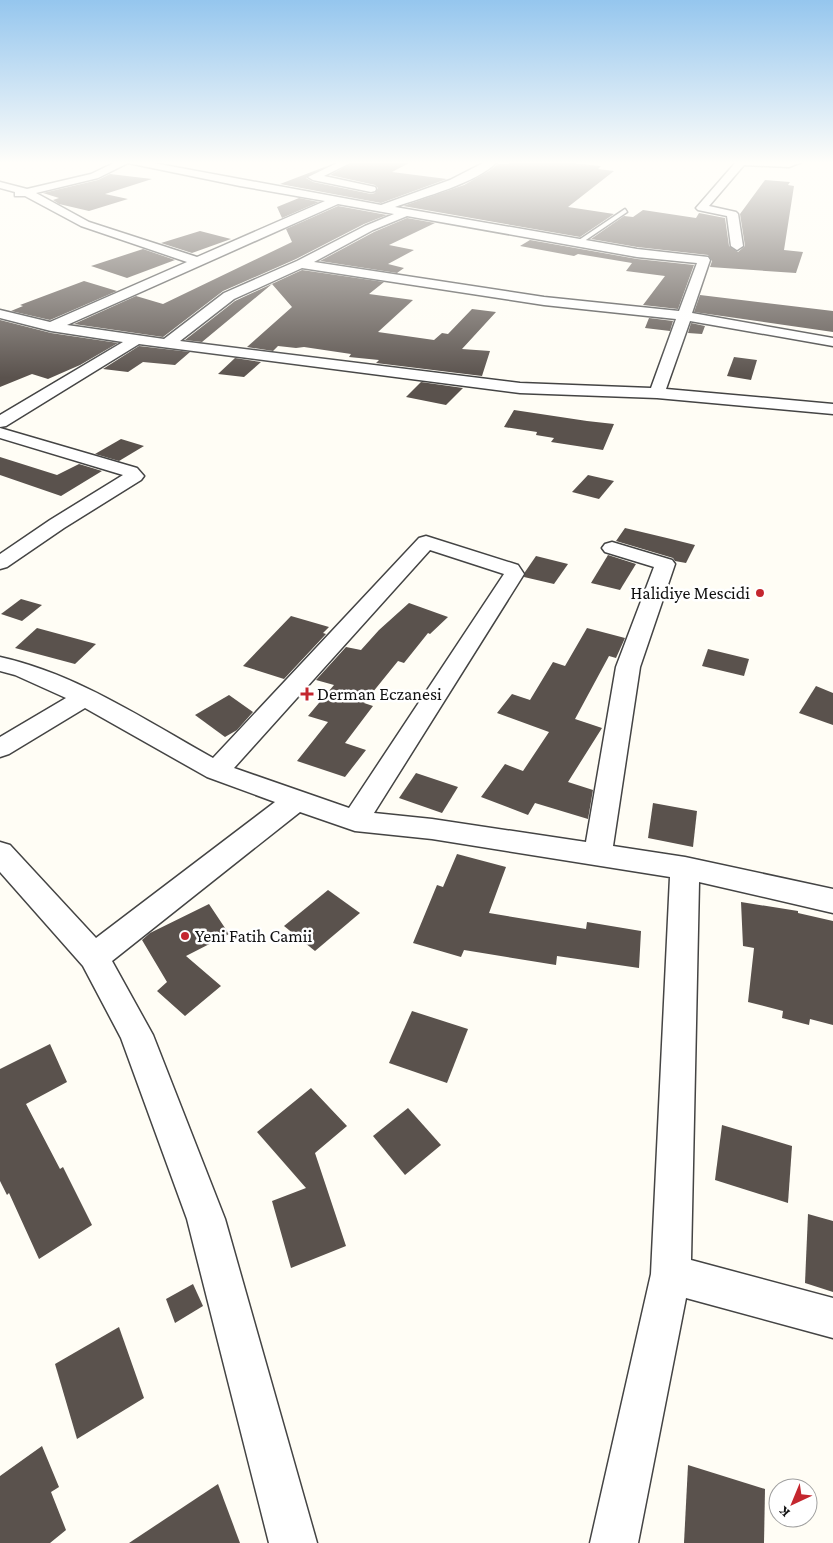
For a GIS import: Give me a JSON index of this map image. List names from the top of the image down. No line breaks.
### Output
{"places":{"other":["Halidiye Mescidi","Yeni Fatih Camii"],"health":["Derman Eczanesi"]},"north":"bottom left"}
